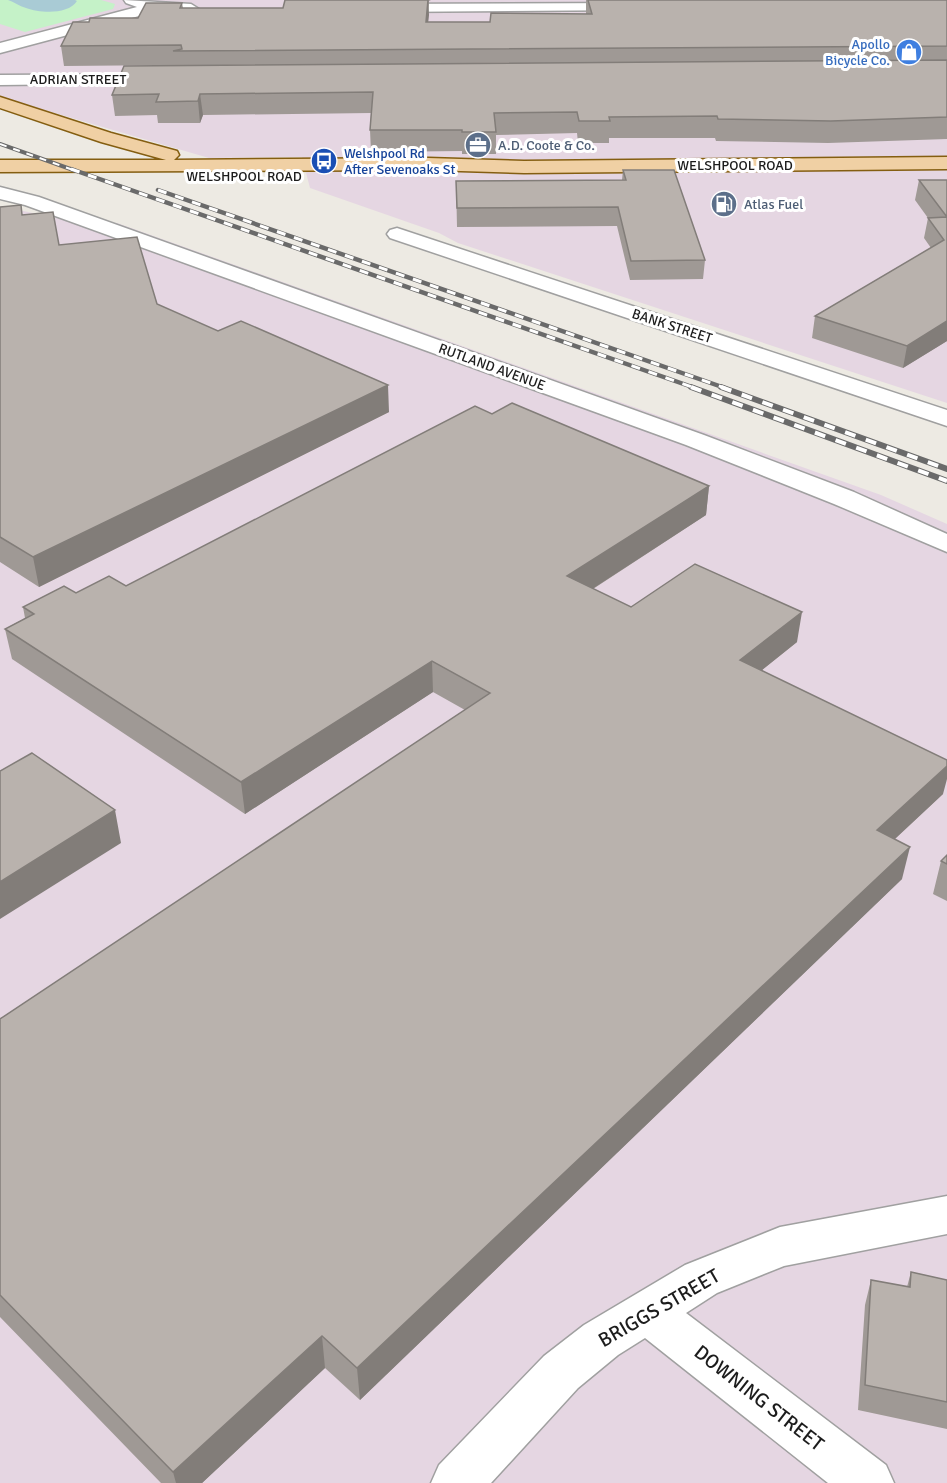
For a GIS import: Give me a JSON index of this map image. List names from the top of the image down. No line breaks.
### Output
{"streets":{"main road":["WELSHPOOL ROAD"],"street":["ADRIAN STREET","BANK STREET","RUTLAND AVENUE","BRIGGS STREET","DOWNING STREET"]},"crossings":[["BRIGGS STREET","DOWNING STREET"]],"places":{"shop":["Apollo Bicycle Co."],"office":["A.D. Coote & Co."],"bus stop":["Welshpool Rd After Sevenoaks St"],"fuel station":["Atlas Fuel"]}}
